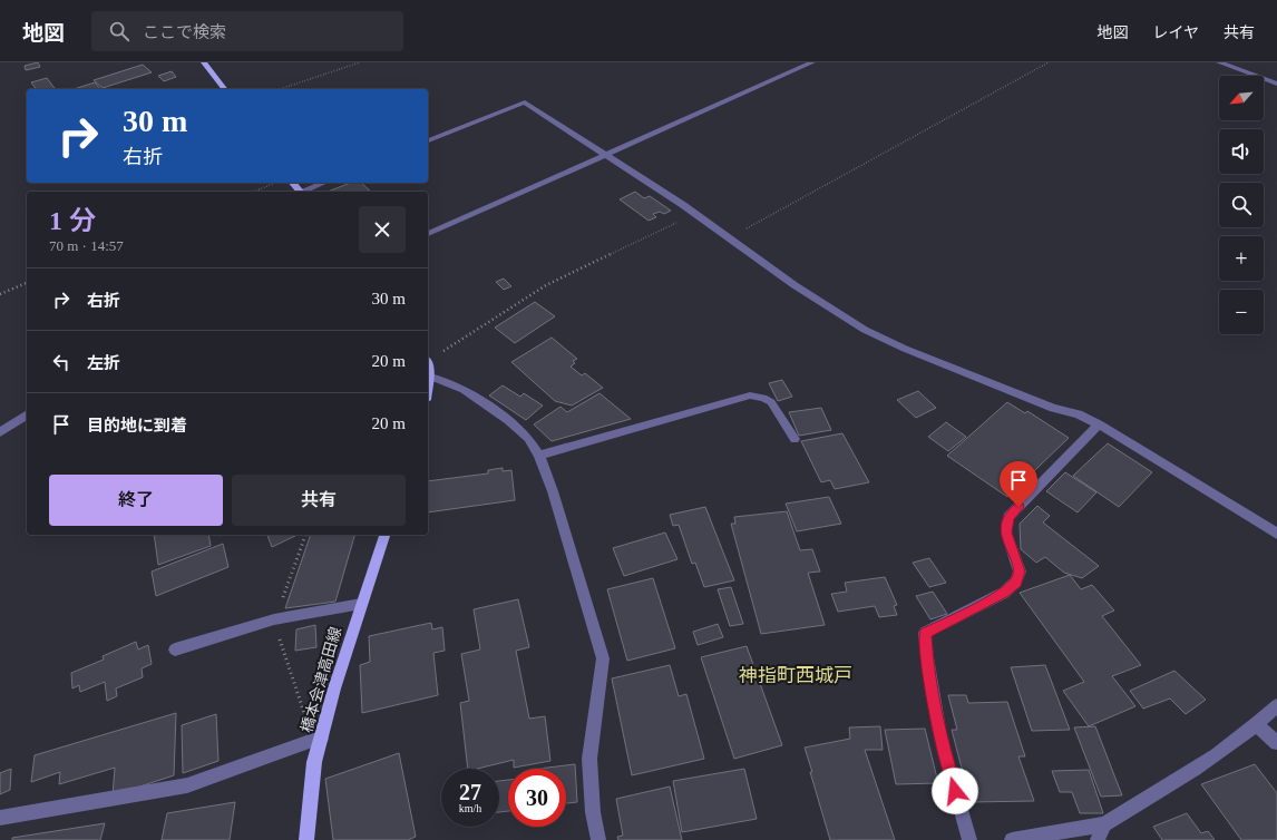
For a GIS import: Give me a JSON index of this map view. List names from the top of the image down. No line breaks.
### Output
{"streets":{"main road":["橋本会津高田線"]},"districts":["神指町西城戸"],"north":"bottom left","page":{"header":"地図","search":"ここで検索","nav":["地図","レイヤ","共有"],"map_buttons":["+","−"],"turn":["30 m","右折"],"heading":["1 分","70 m · 14:57"],"list":[{"name":"右折","value":"30 m"},{"name":"左折","value":"20 m"},{"name":"目的地に到着","value":"20 m"}],"buttons":["終了","共有"],"speed":"27 km/h","limit":"30"}}
